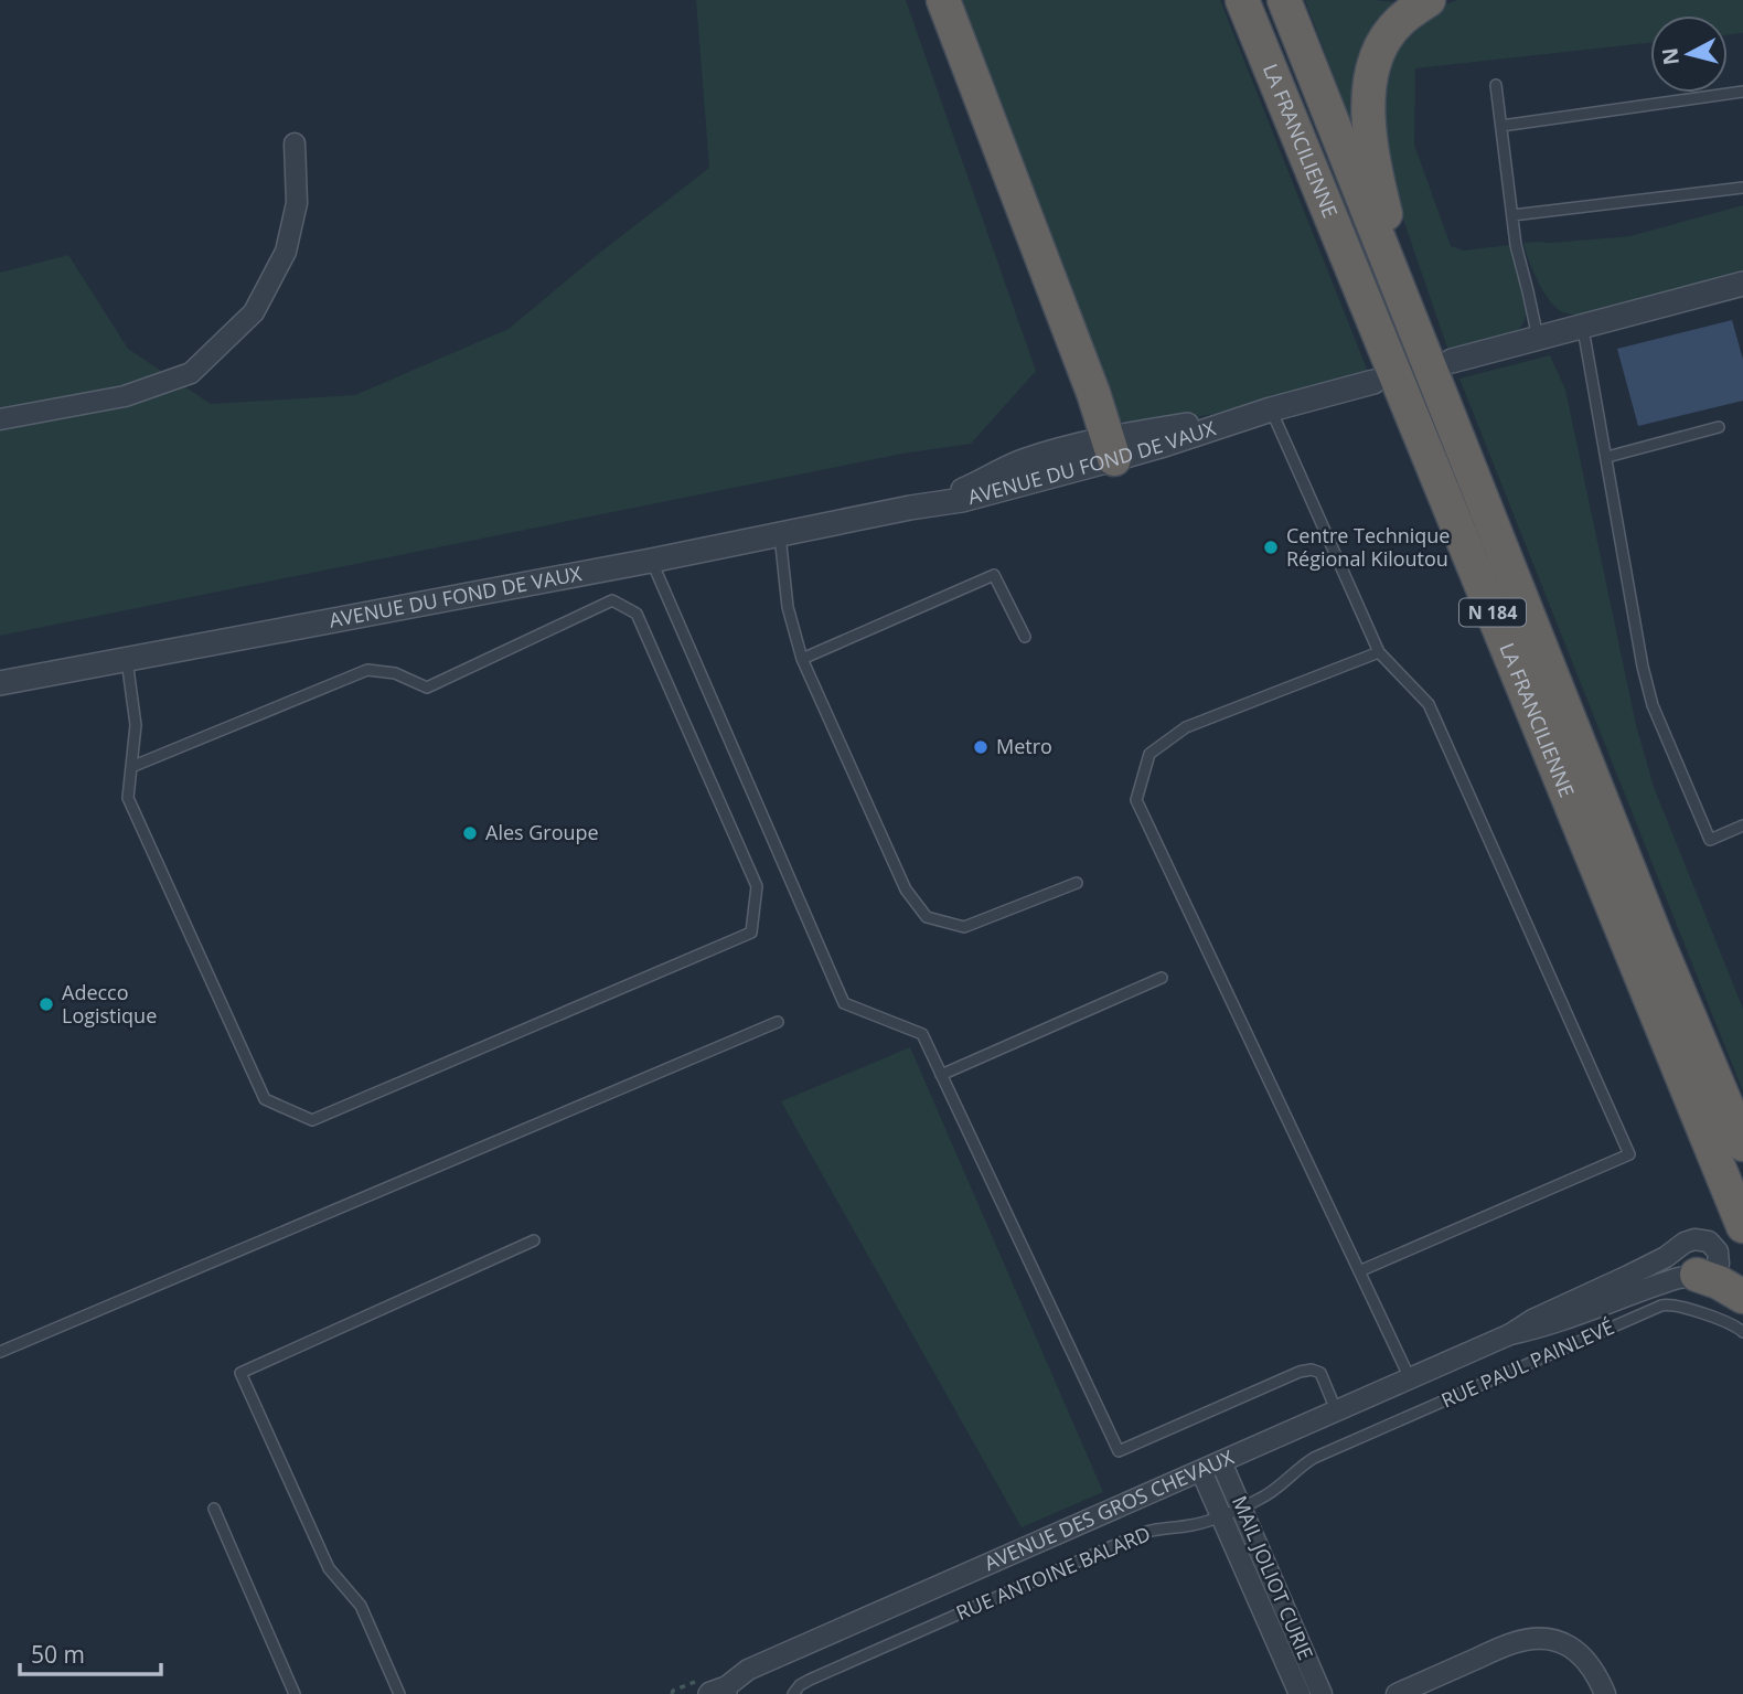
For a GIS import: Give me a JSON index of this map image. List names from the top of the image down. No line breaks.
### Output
{"streets":{"highway":["LA FRANCILIENNE","N 184"],"street":["AVENUE DU FOND DE VAUX","AVENUE DES GROS CHEVAUX","MAIL JOLIOT CURIE"],"lane":["RUE PAUL PAINLEVÉ","RUE ANTOINE BALARD"]},"crossings":[["RUE PAUL PAINLEVÉ","RUE ANTOINE BALARD"],["AVENUE DES GROS CHEVAUX","MAIL JOLIOT CURIE"],["RUE ANTOINE BALARD","MAIL JOLIOT CURIE"]],"places":["Centre Technique Régional Kiloutou","Metro","Ales Groupe","Adecco Logistique"],"scale_bar":"50 m","north":"left"}
